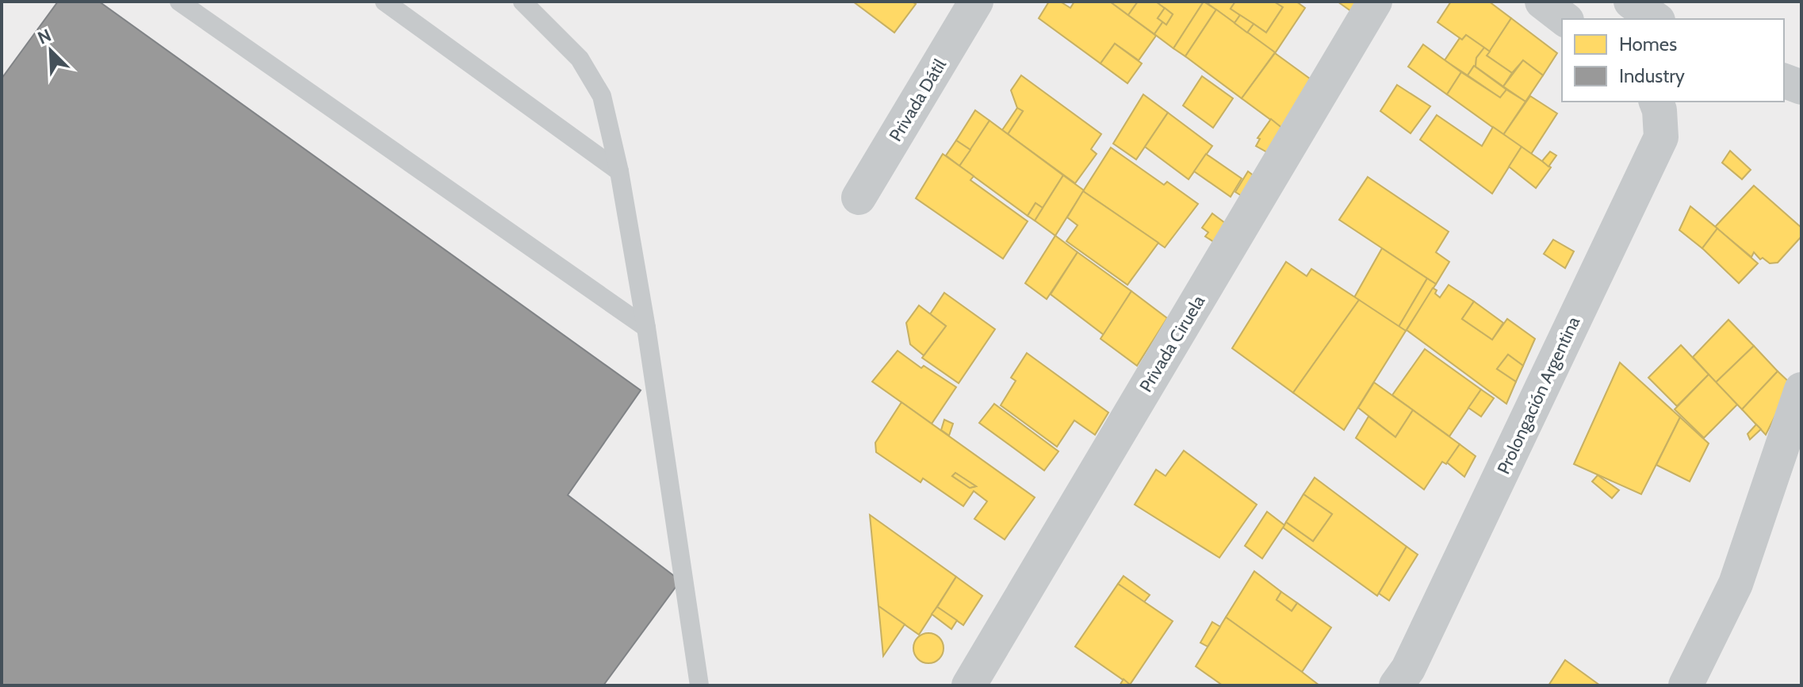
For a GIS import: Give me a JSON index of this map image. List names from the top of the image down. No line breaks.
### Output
{"streets":{"street":["Privada Dátil","Privada Ciruela","Prolongación Argentina"]},"legend":["Homes","Industry"],"north":"top left"}
